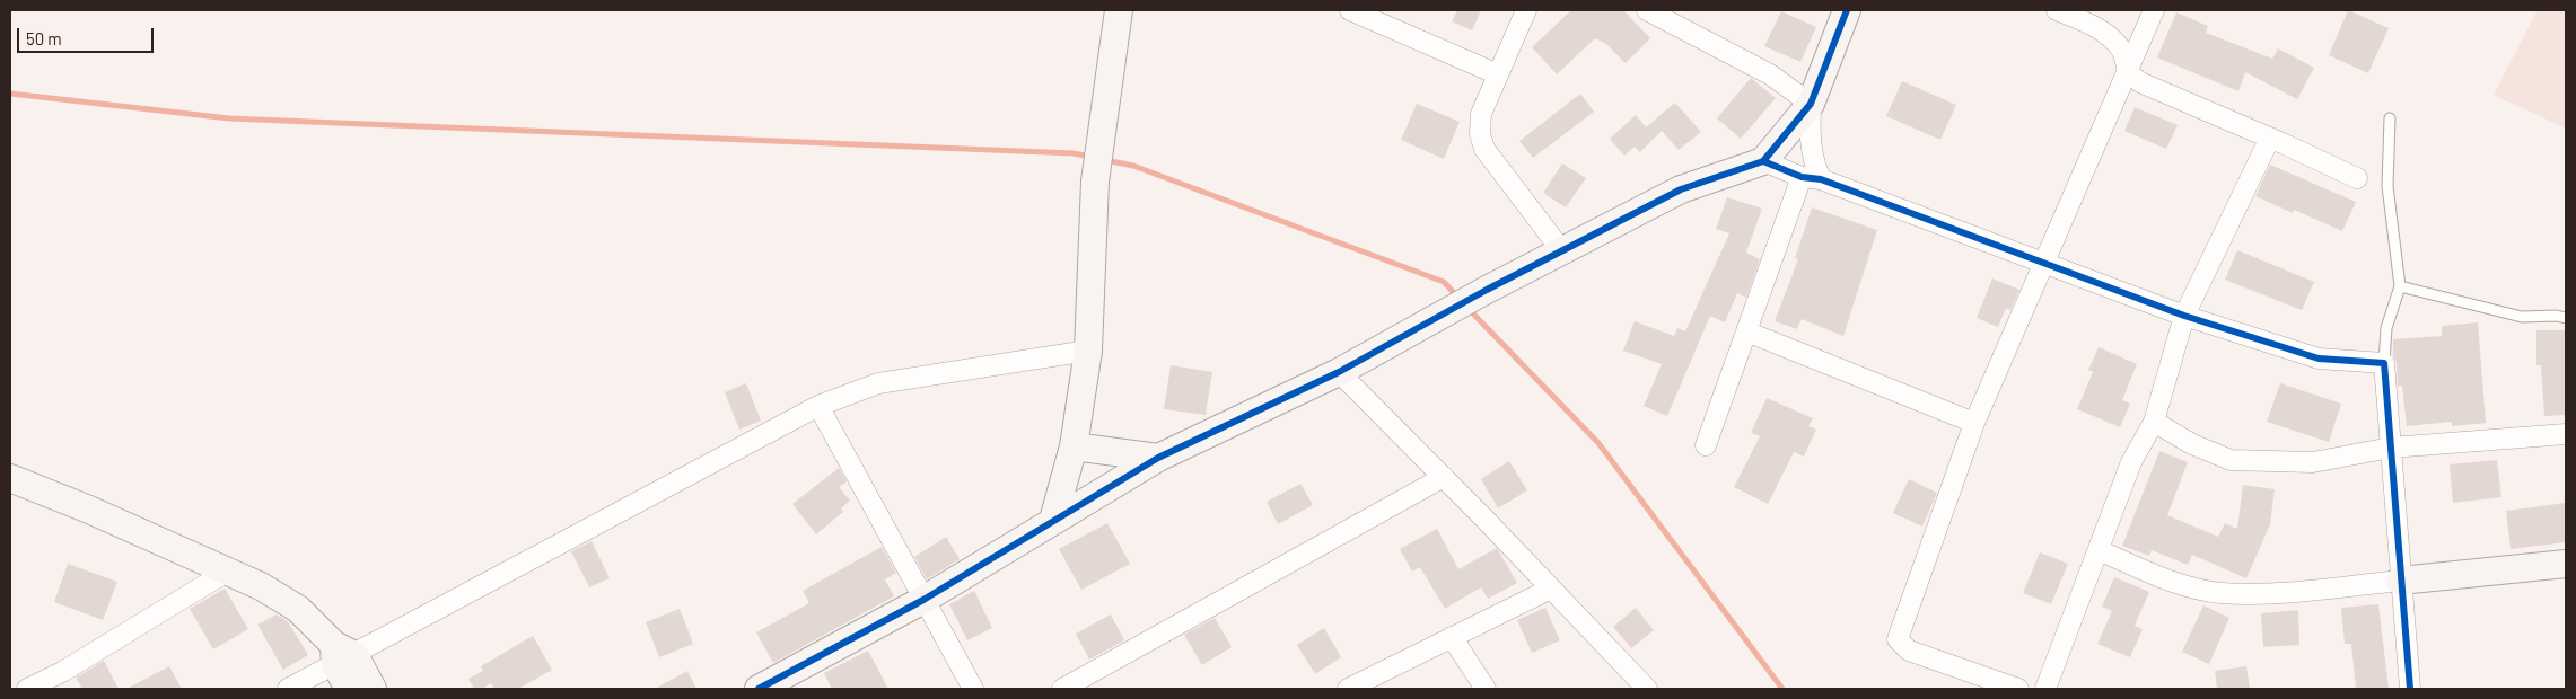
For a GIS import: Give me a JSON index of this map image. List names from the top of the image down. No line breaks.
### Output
{"scale_bar":"50 m"}
